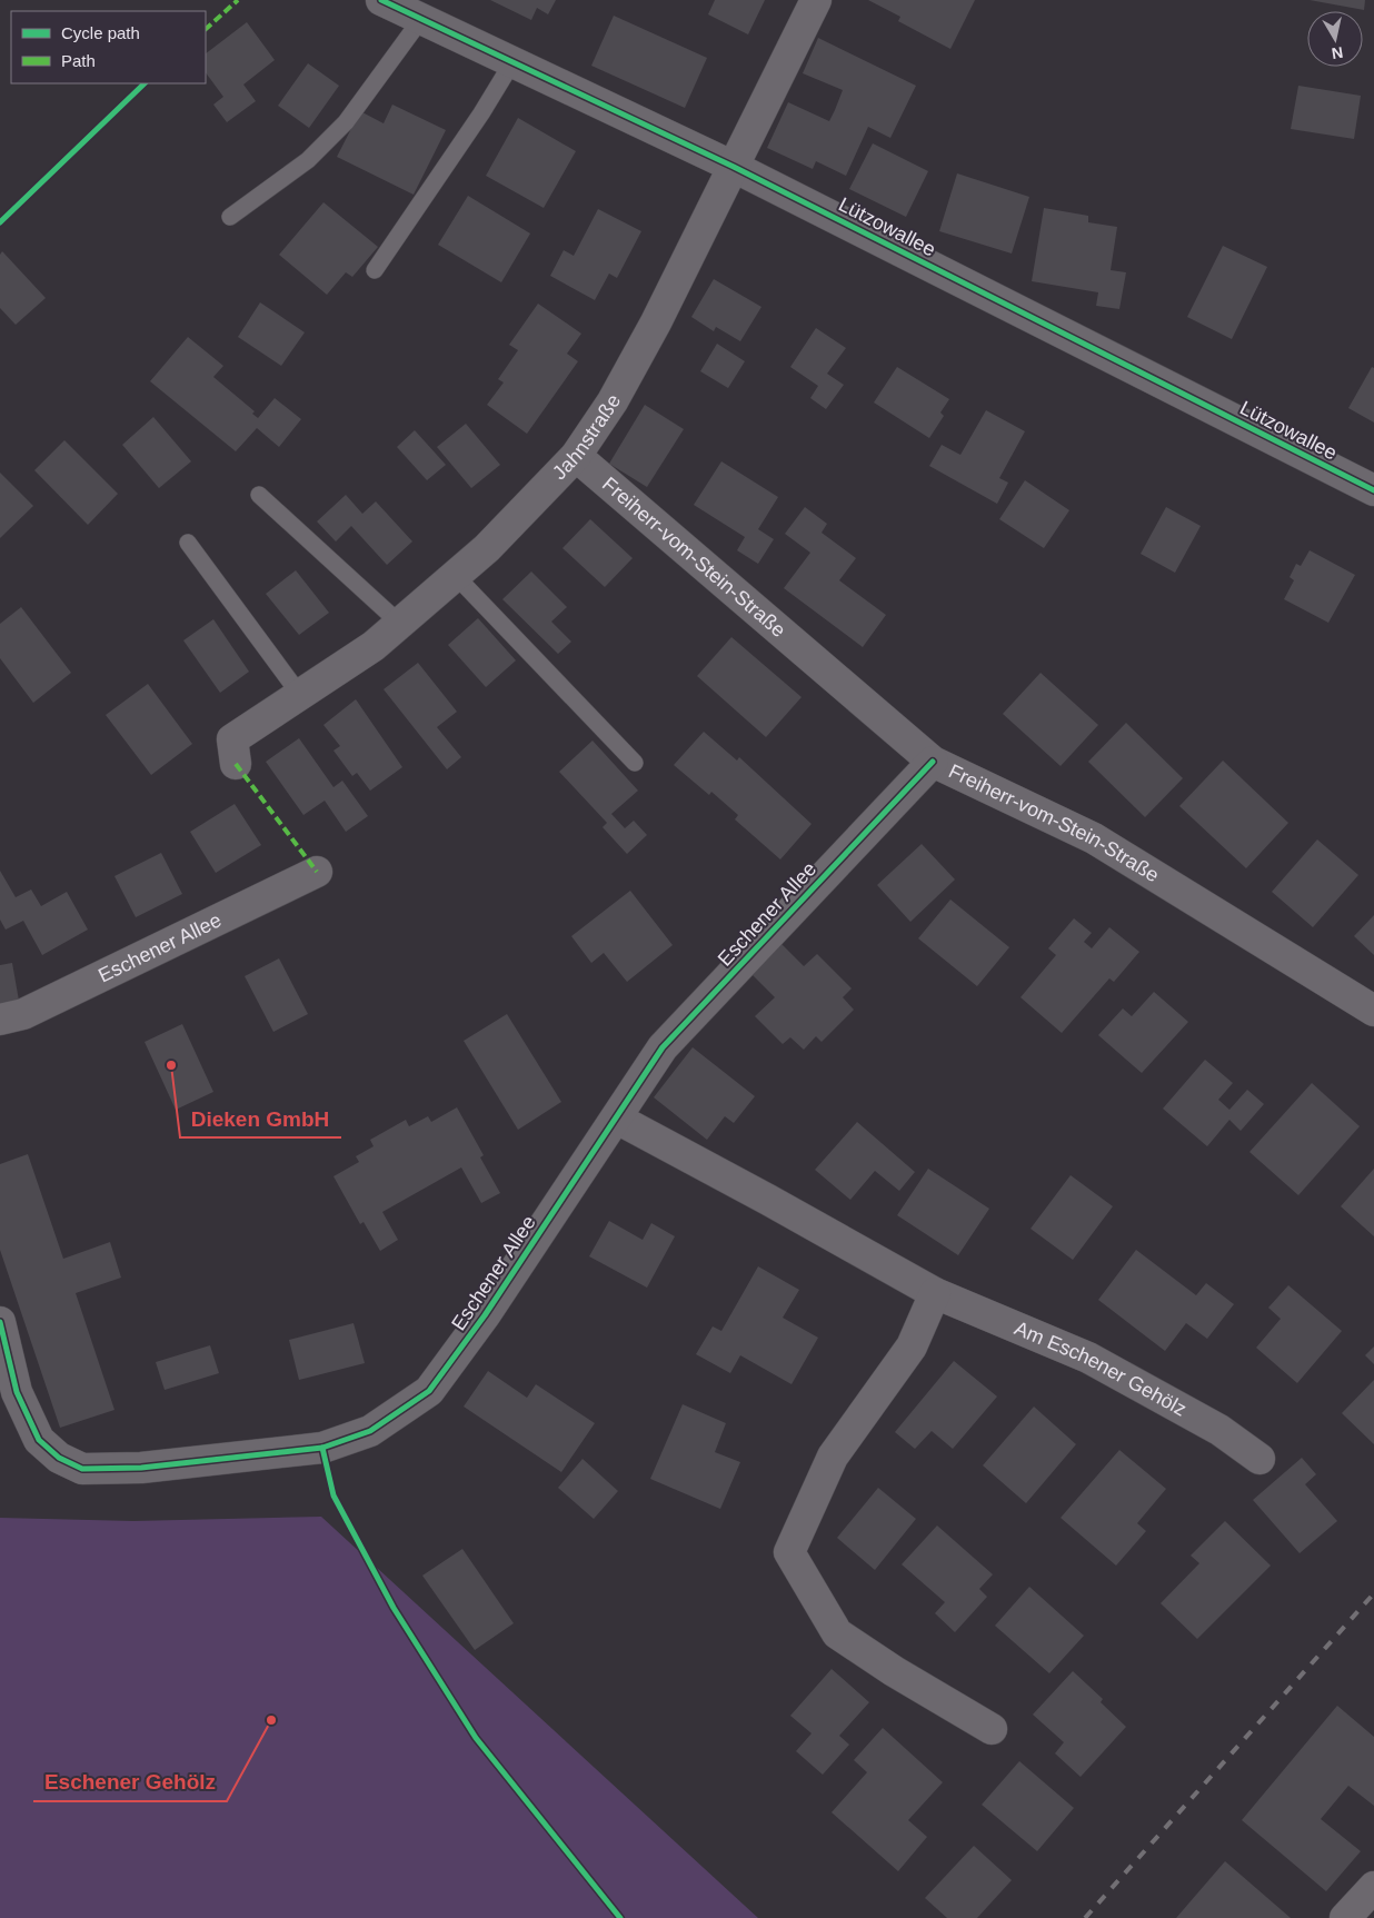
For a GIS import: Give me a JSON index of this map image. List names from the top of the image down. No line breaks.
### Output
{"streets":{"street":["Lützowallee","Jahnstraße","Freiherr-vom-Stein-Straße","Eschener Allee","Am Eschener Gehölz"]},"crossings":[["Lützowallee","Jahnstraße"],["Jahnstraße","Freiherr-vom-Stein-Straße"],["Freiherr-vom-Stein-Straße","Eschener Allee"],["Eschener Allee","Am Eschener Gehölz"]],"places":["Dieken GmbH","Eschener Gehölz"],"legend":["Cycle path","Path"],"north":"bottom"}
